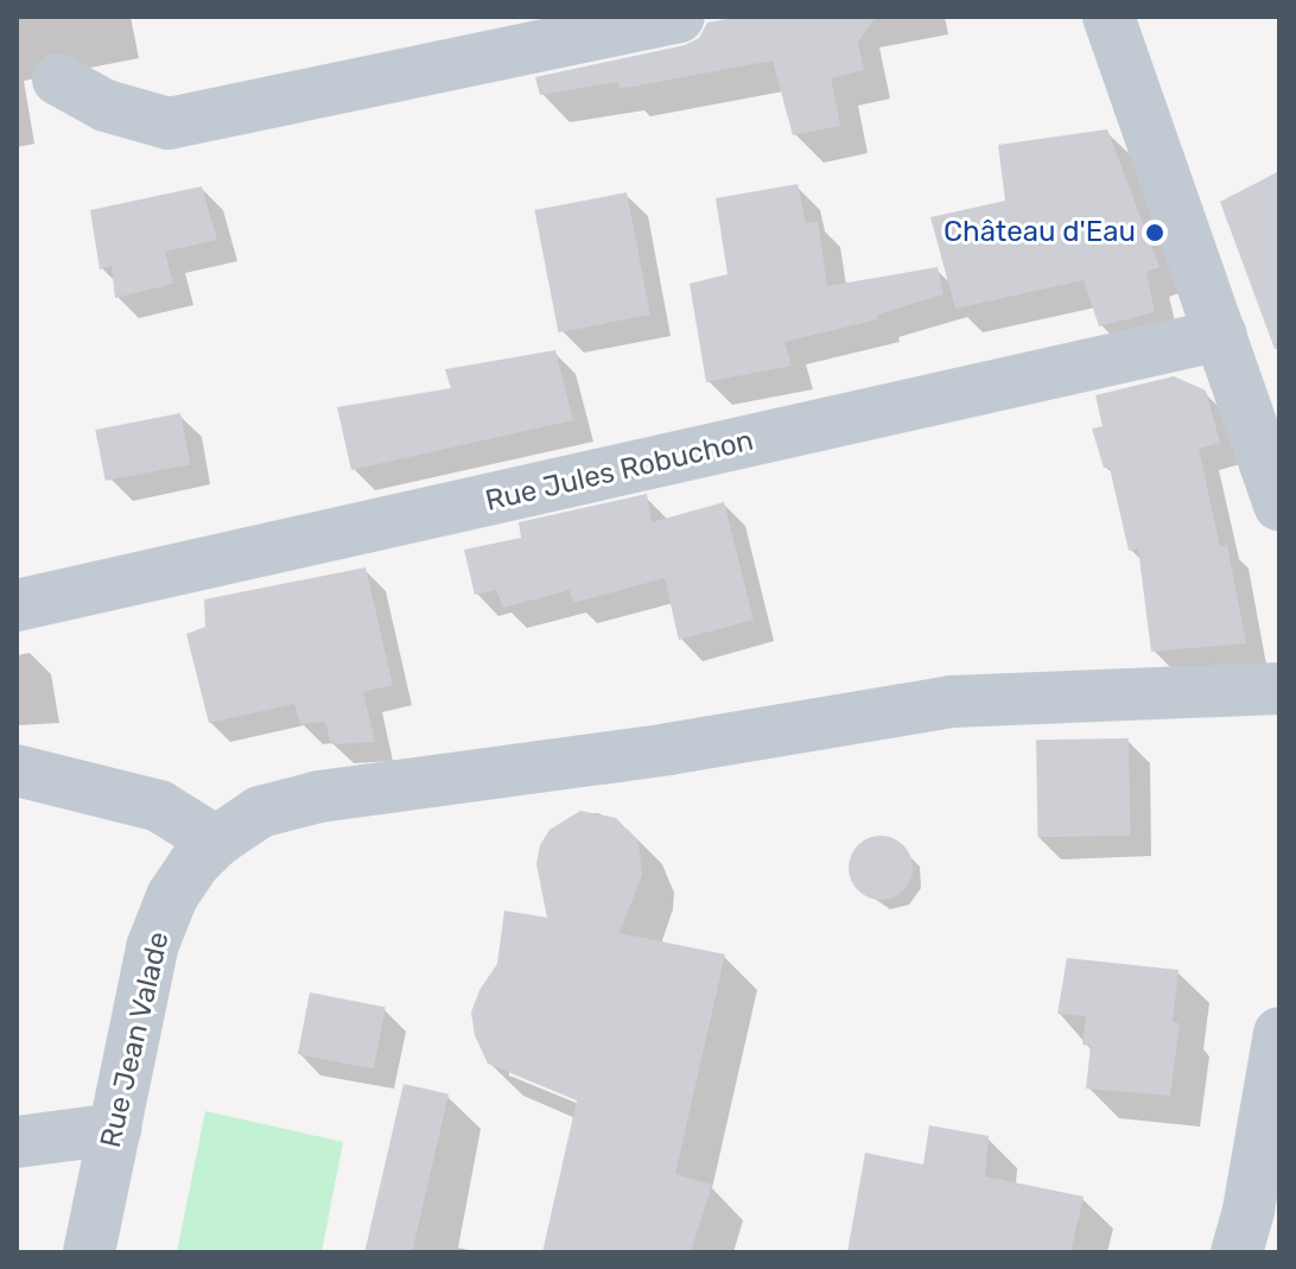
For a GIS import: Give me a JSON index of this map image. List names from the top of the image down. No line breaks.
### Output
{"streets":{"street":["Rue Jules Robuchon","Rue Jean Valade"]},"places":["Château d'Eau"]}
